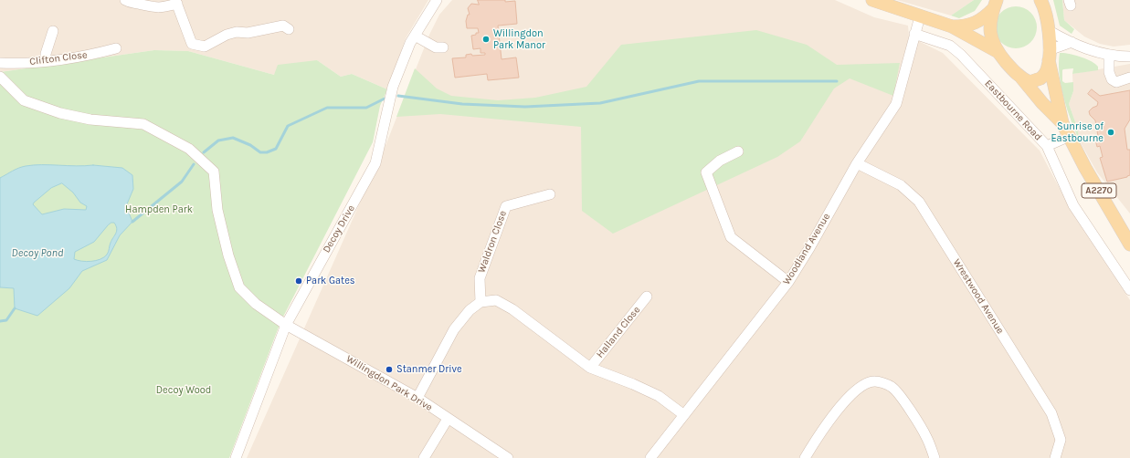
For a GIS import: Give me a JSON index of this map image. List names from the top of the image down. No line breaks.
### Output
{"streets":{"main road":["A2270"],"street":["Clifton Close","Eastbourne Road","Decoy Drive","Waldron Close","Woodland Avenue","Wrestwood Avenue","Halland Close","Willingdon Park Drive"]},"crossings":[["Eastbourne Road","Woodland Avenue"],["Decoy Drive","Willingdon Park Drive"],["Woodland Avenue","Wrestwood Avenue"]],"water":["Decoy Pond"],"parks":["Hampden Park","Decoy Wood"],"places":["Willingdon Park Manor","Sunrise of Eastbourne","Park Gates","Stanmer Drive"]}
